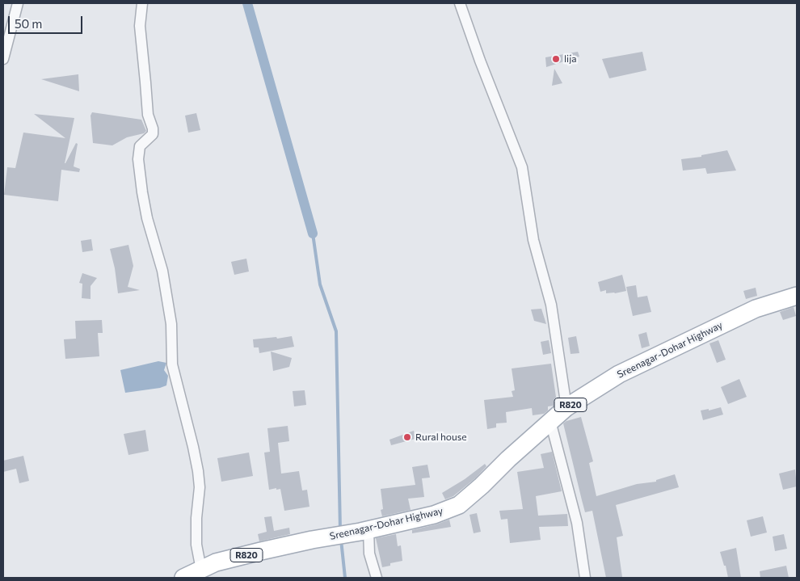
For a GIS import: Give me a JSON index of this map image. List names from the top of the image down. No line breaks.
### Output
{"streets":{"main road":["Sreenagar-Dohar Highway","R820"]},"places":["lija","Rural house"],"scale_bar":"50 m"}
